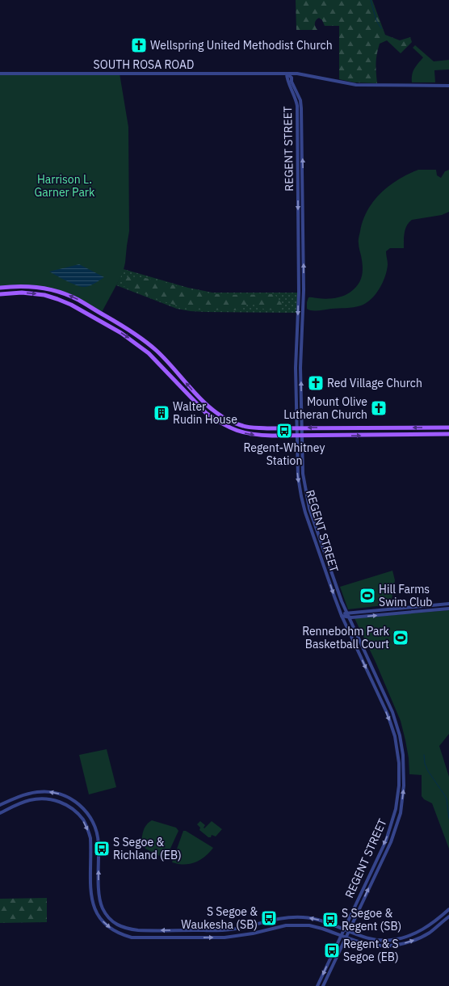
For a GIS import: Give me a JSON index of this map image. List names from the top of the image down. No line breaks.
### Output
{"streets":{"street":["SOUTH ROSA ROAD","REGENT STREET"]},"crossings":[["SOUTH ROSA ROAD","REGENT STREET"]],"parks":["Harrison L. Garner Park"],"places":{"church":["Wellspring United Methodist Church","Red Village Church","Mount Olive Lutheran Church"],"building":["Walter Rudin House"],"bus stop":["Regent-Whitney Station","S Segoe & Richland (EB)","S Segoe & Waukesha (SB)","S Segoe & Regent (SB)","Regent & S Segoe (EB)"],"sports":["Hill Farms Swim Club","Rennebohm Park Basketball Court"]}}
